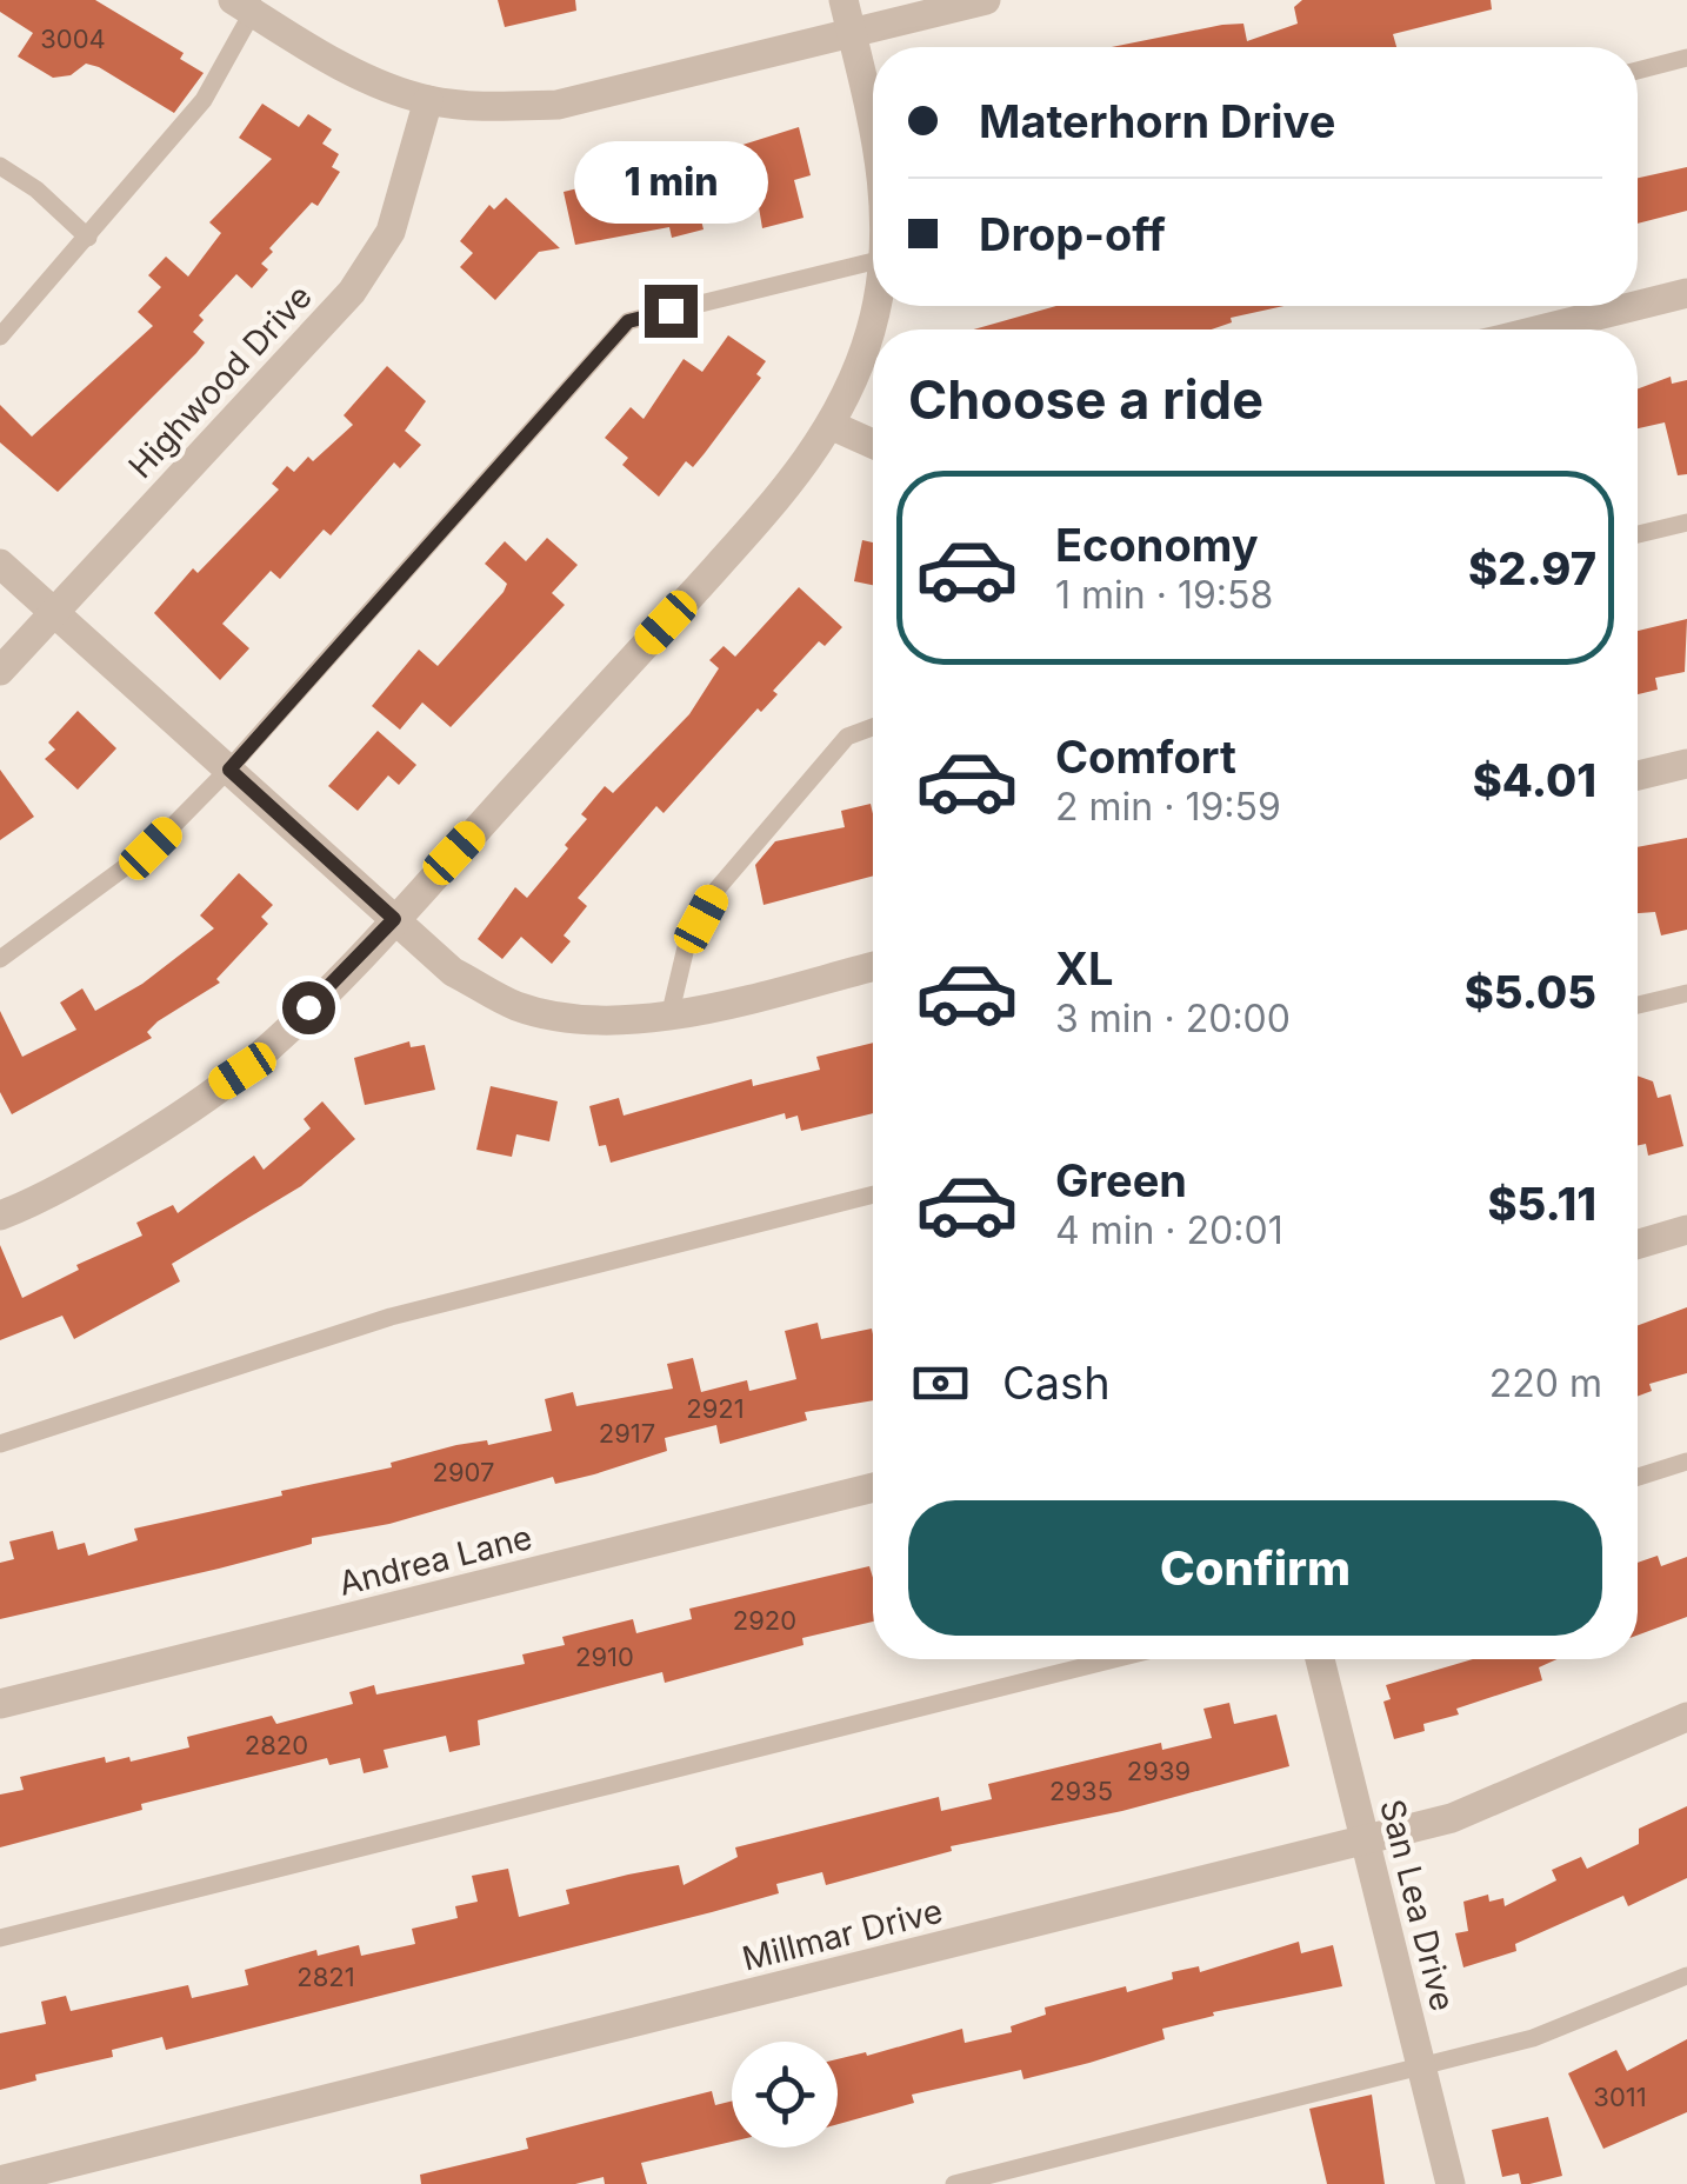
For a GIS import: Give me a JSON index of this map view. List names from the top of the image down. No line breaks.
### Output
{"streets":{"street":["Highwood Drive","Andrea Lane","San Lea Drive","Millmar Drive"]},"crossings":[["San Lea Drive","Millmar Drive"]],"house_numbers":["3004","2921","2917","2907","2920","2910","2820","2939","2935","2821","3011"],"page":{"banner":["Materhorn Drive","Drop-off"],"bubble":"1 min","heading":"Choose a ride","list":[{"name":"Economy","note":"1 min · 19:58","value":"$2.97"},{"name":"Comfort","note":"2 min · 19:59","value":"$4.01"},{"name":"XL","note":"3 min · 20:00","value":"$5.05"},{"name":"Green","note":"4 min · 20:01","value":"$5.11"}],"pay":["Cash","220 m"],"buttons":"Confirm"}}
